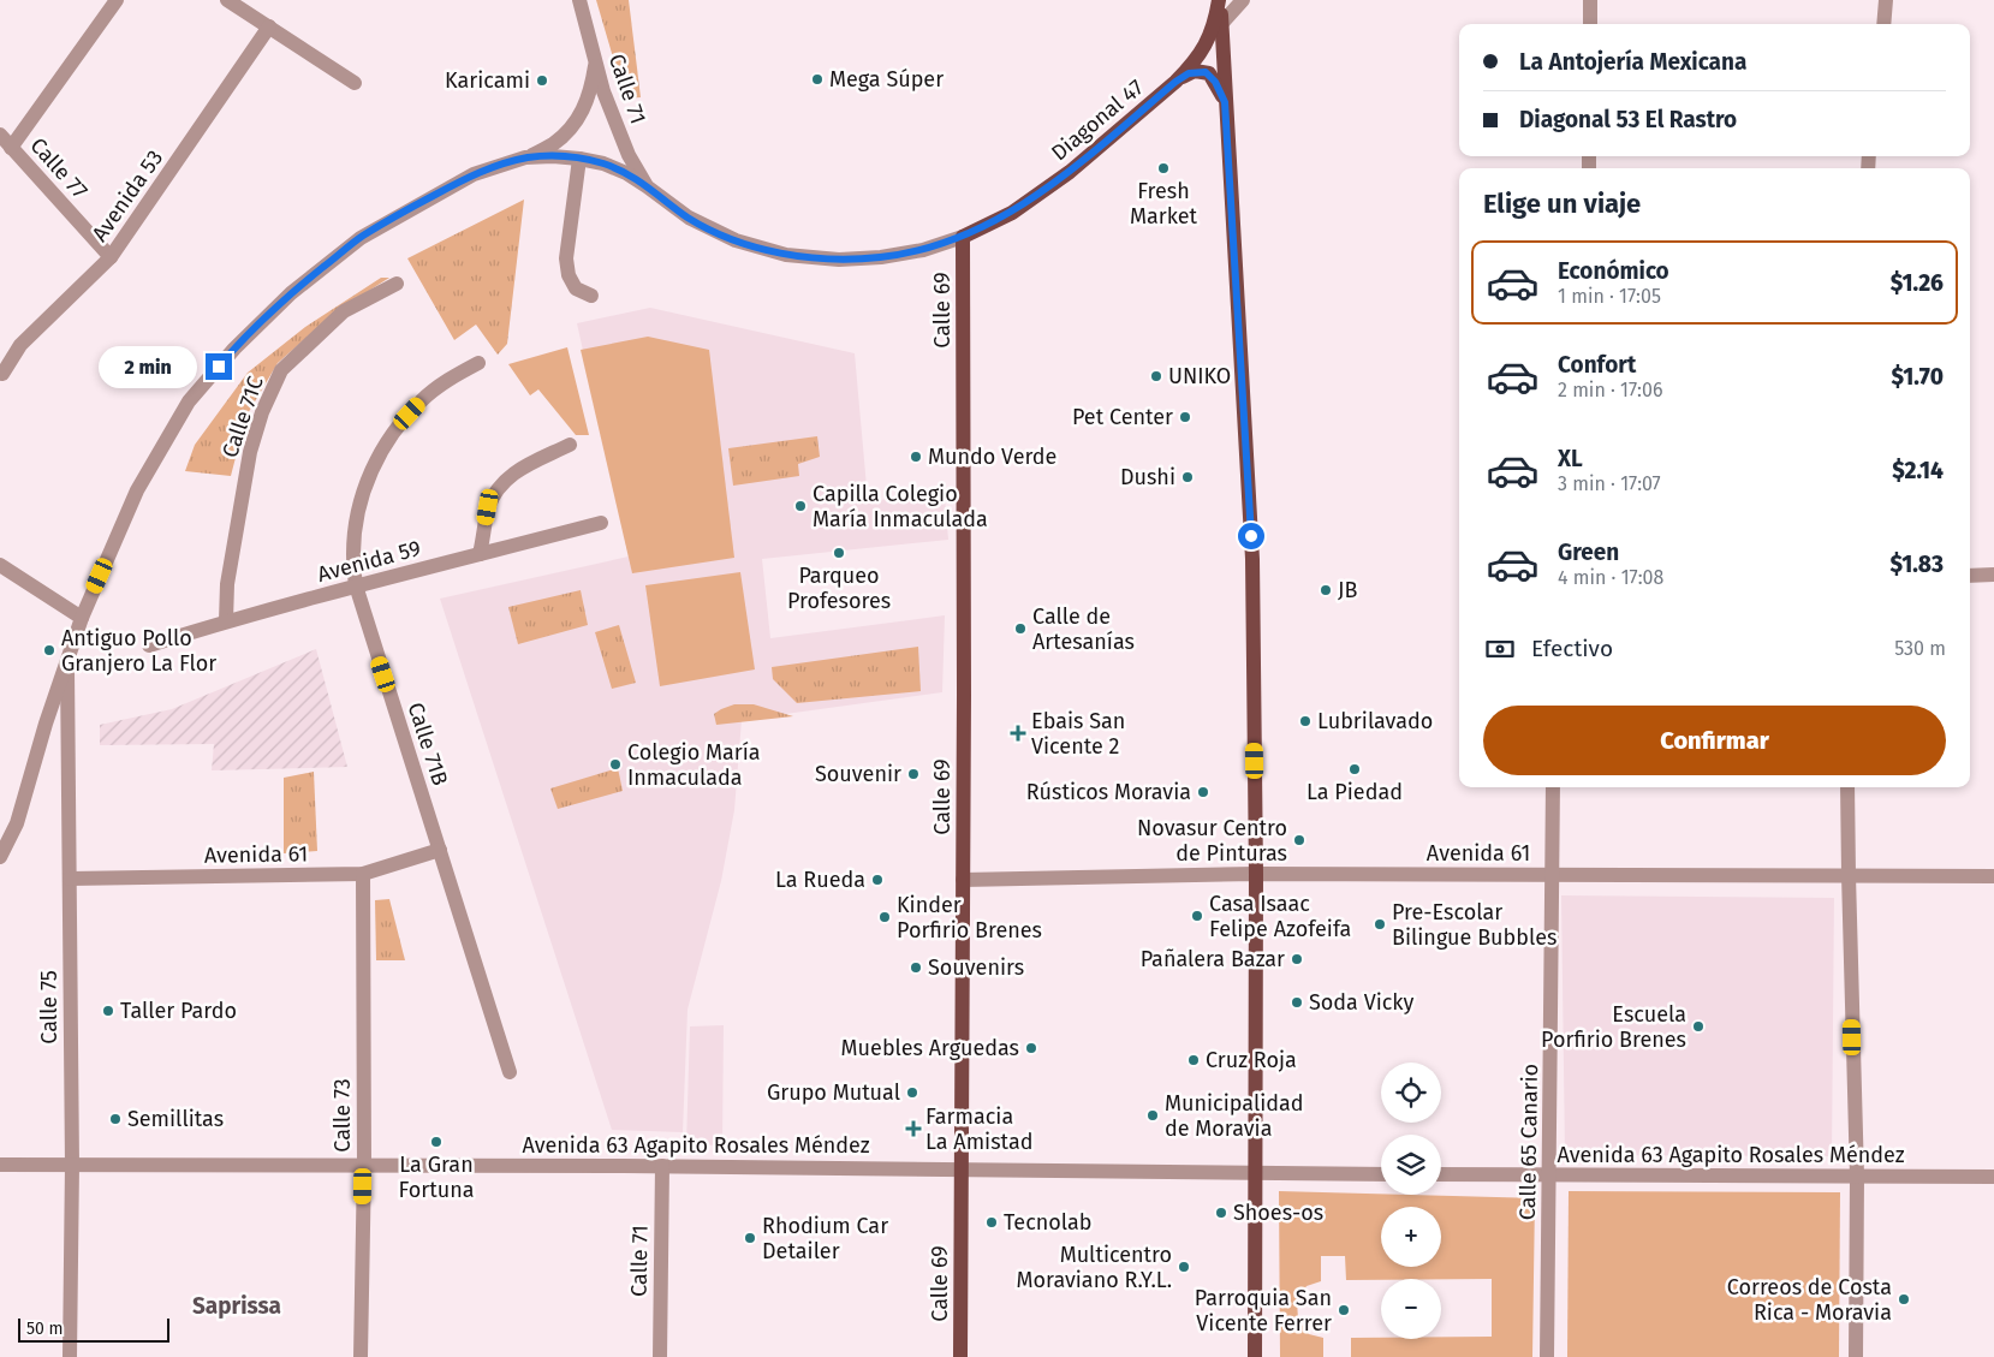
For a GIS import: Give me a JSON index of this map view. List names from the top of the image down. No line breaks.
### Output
{"streets":{"main road":["Diagonal 47","Calle 69"],"street":["Calle 71","Calle 77","Avenida 53","Calle 71C","Avenida 59","Calle 71B","Avenida 61","Calle 75","Calle 73","Calle 65 Canario","Avenida 63 Agapito Rosales Méndez"]},"crossings":[["Calle 71","Avenida 63 Agapito Rosales Méndez"],["Diagonal 47","Calle 69"],["Calle 77","Avenida 53"],["Calle 69","Avenida 61"],["Calle 69","Avenida 63 Agapito Rosales Méndez"],["Calle 71C","Avenida 59"],["Avenida 59","Calle 71B"],["Calle 71B","Avenida 61"],["Avenida 61","Calle 75"],["Avenida 61","Calle 73"],["Avenida 61","Calle 65 Canario"],["Calle 75","Avenida 63 Agapito Rosales Méndez"],["Calle 73","Avenida 63 Agapito Rosales Méndez"],["Calle 65 Canario","Avenida 63 Agapito Rosales Méndez"]],"districts":["Saprissa"],"places":{"other":["Mega Súper","Karicami","Fresh Market","UNIKO","Pet Center","Mundo Verde","Dushi","Capilla Colegio María Inmaculada","Parqueo Profesores","JB","Calle de Artesanías","Antiguo Pollo Granjero La Flor","Lubrilavado","Colegio María Inmaculada","La Piedad","Souvenir","Rústicos Moravia","Novasur Centro de Pinturas","La Rueda","Casa Isaac Felipe Azofeifa","Kinder Porfirio Brenes","Pre-Escolar Bilingue Bubbles","Pañalera Bazar","Souvenirs","Soda Vicky","Taller Pardo","Escuela Porfirio Brenes","Muebles Arguedas","Cruz Roja","Grupo Mutual","Municipalidad de Moravia","Semillitas","La Gran Fortuna","Shoes-os","Tecnolab","Rhodium Car Detailer","Multicentro Moraviano R.Y.L.","Correos de Costa Rica - Moravia","Parroquia San Vicente Ferrer"],"health":["Ebais San Vicente 2","Farmacia La Amistad"]},"scale_bar":"50 m","page":{"banner":["La Antojería Mexicana","Diagonal 53 El Rastro"],"heading":"Elige un viaje","list":[{"name":"Económico","note":"1 min · 17:05","value":"$1.26"},{"name":"Confort","note":"2 min · 17:06","value":"$1.70"},{"name":"XL","note":"3 min · 17:07","value":"$2.14"},{"name":"Green","note":"4 min · 17:08","value":"$1.83"}],"bubble":"2 min","pay":["Efectivo","530 m"],"buttons":"Confirmar","map_buttons":["+","−"],"scale":"50 m"}}
